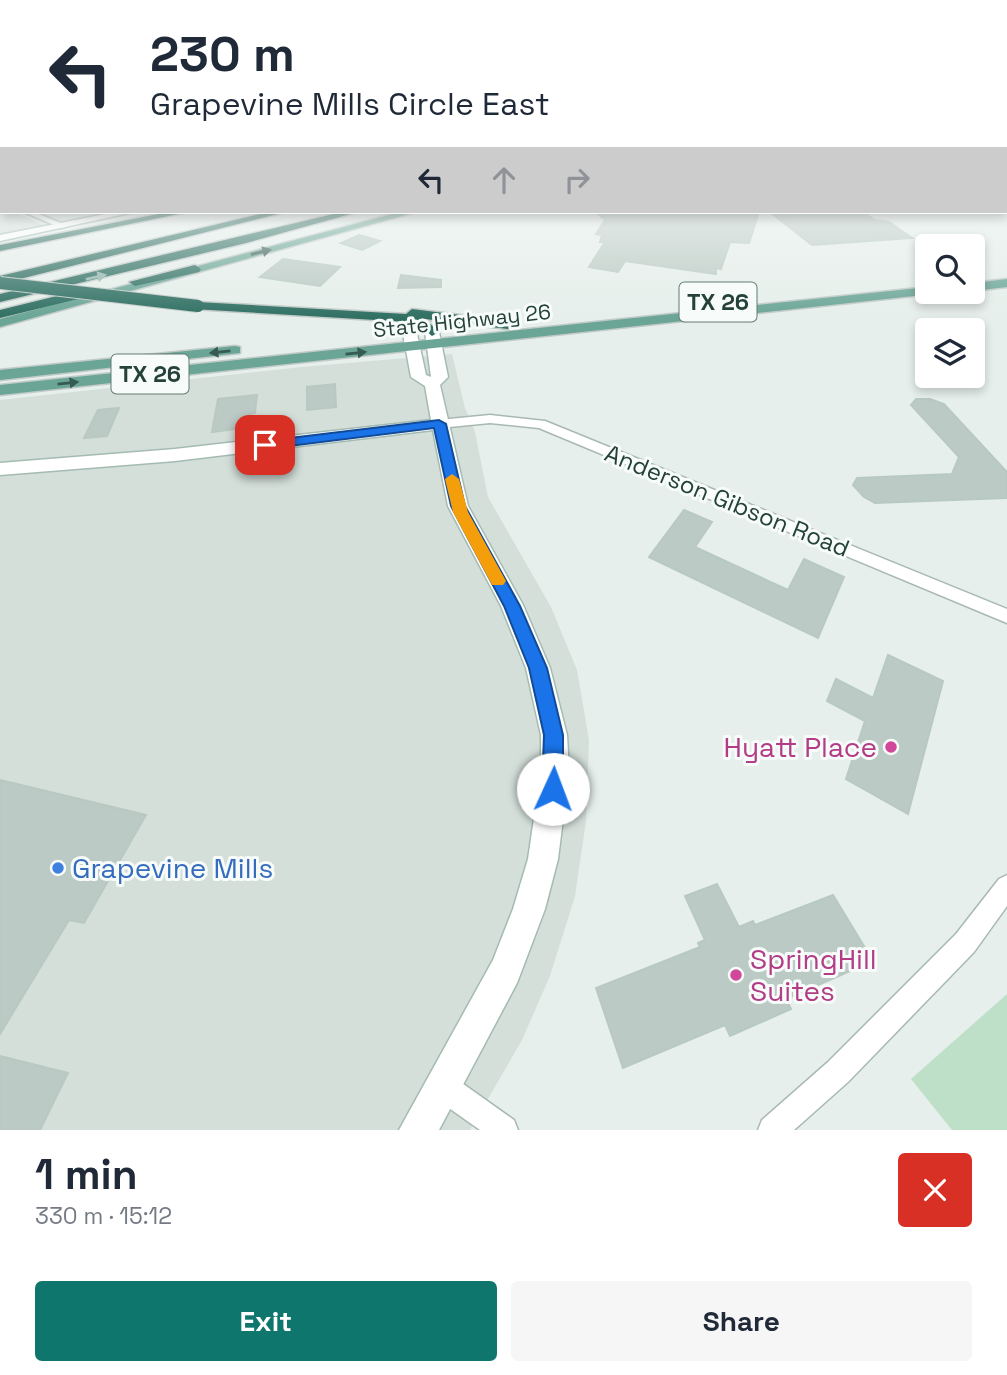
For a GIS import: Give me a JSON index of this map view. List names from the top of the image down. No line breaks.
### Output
{"streets":{"main road":["TX 26","State Highway 26"],"street":["Anderson Gibson Road"]},"places":["Hyatt Place","Grapevine Mills","SpringHill Suites"],"page":{"turn":["230 m","Grapevine Mills Circle East"],"heading":["1 min","330 m · 15:12"],"buttons":["Exit","Share"]}}
